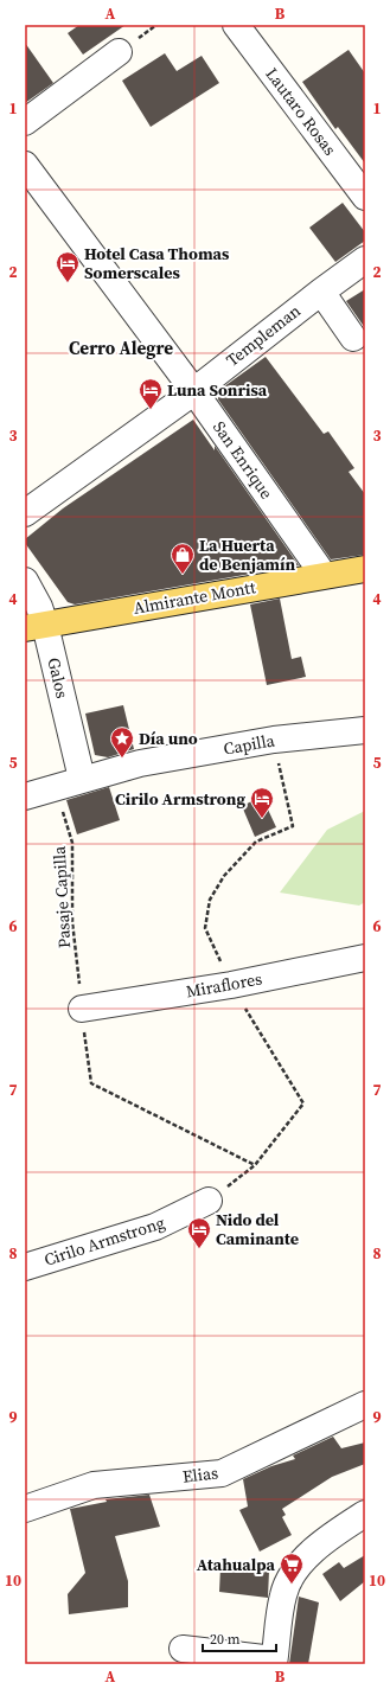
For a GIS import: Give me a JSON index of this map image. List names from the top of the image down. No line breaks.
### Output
{"streets":{"main road":["Almirante Montt"],"street":["Lautaro Rosas","Templeman","San Enrique","Galos","Capilla","Miraflores","Cirilo Armstrong","Elias"],"path":["Pasaje Capilla"]},"crossings":[["Templeman","San Enrique"],["San Enrique","Almirante Montt"],["Almirante Montt","Galos"],["Galos","Capilla"],["Capilla","Pasaje Capilla"],["Pasaje Capilla","Miraflores"]],"districts":["Cerro Alegre"],"places":{"hotel":["Hotel Casa Thomas Somerscales","Luna Sonrisa","Cirilo Armstrong","Nido del Caminante"],"shop":["La Huerta de Benjamín"],"place":["Día uno"],"supermarket":["Atahualpa"]},"scale_bar":"20 m","grid":{"columns":["A","B"],"rows":["1","2","3","4","5","6","7","8","9","10"]}}
